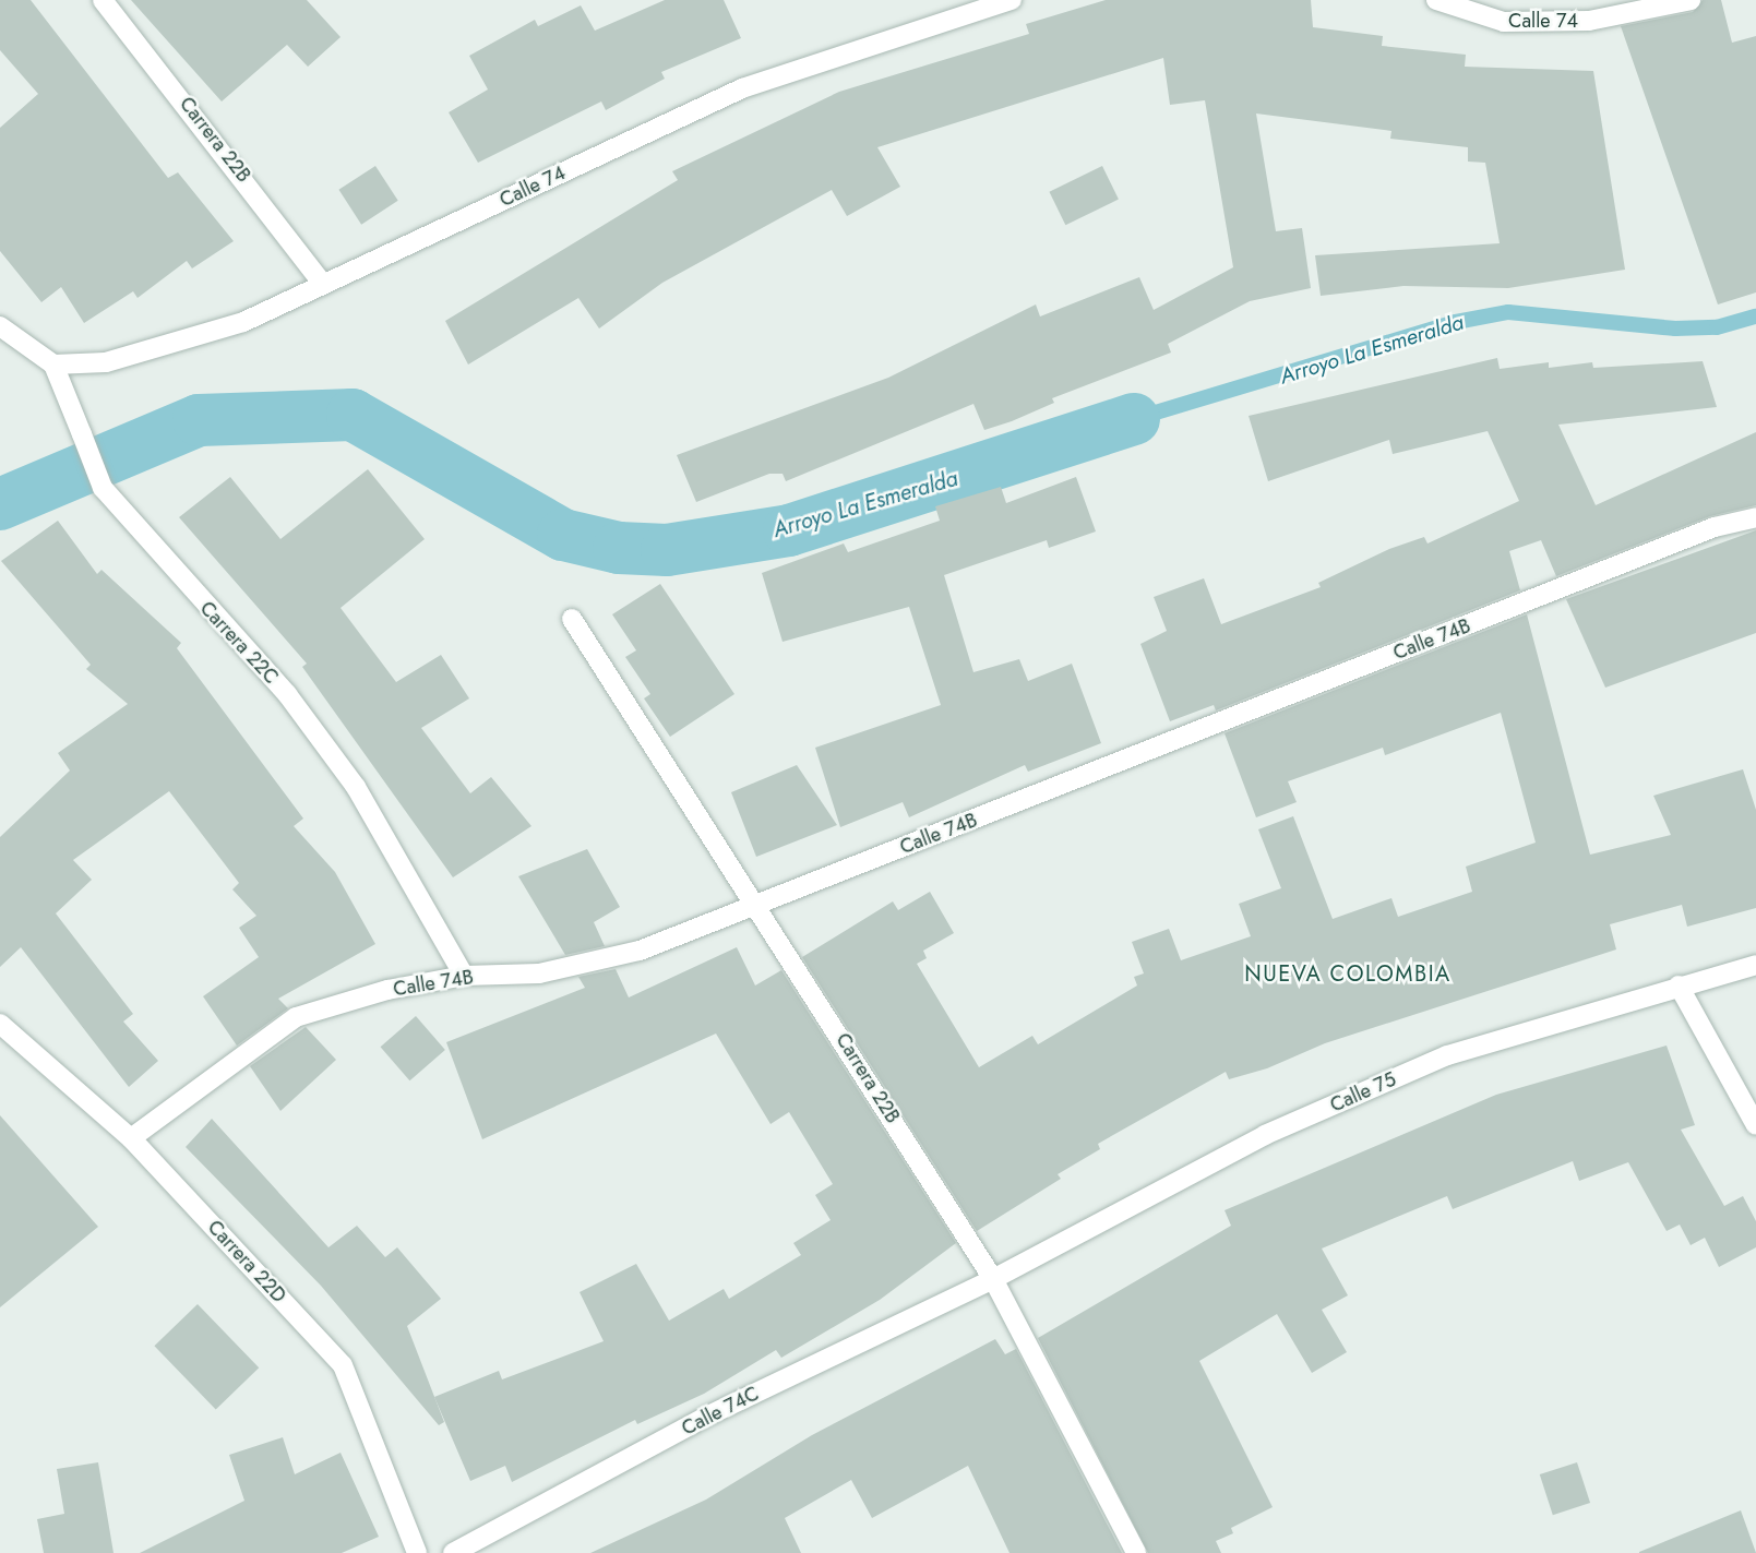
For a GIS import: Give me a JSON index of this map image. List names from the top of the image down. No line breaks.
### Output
{"streets":{"street":["Calle 74","Carrera 22B","Calle 74B","Carrera 22C","Calle 75","Carrera 22D","Calle 74C"]},"crossings":[["Calle 74","Carrera 22B"],["Calle 74","Carrera 22C"],["Carrera 22B","Calle 74B"],["Carrera 22B","Calle 75"],["Carrera 22B","Calle 74C"],["Calle 74B","Carrera 22C"],["Calle 74B","Carrera 22D"],["Calle 75","Calle 74C"]],"districts":["NUEVA COLOMBIA"],"water":["Arroyo La Esmeralda"]}
